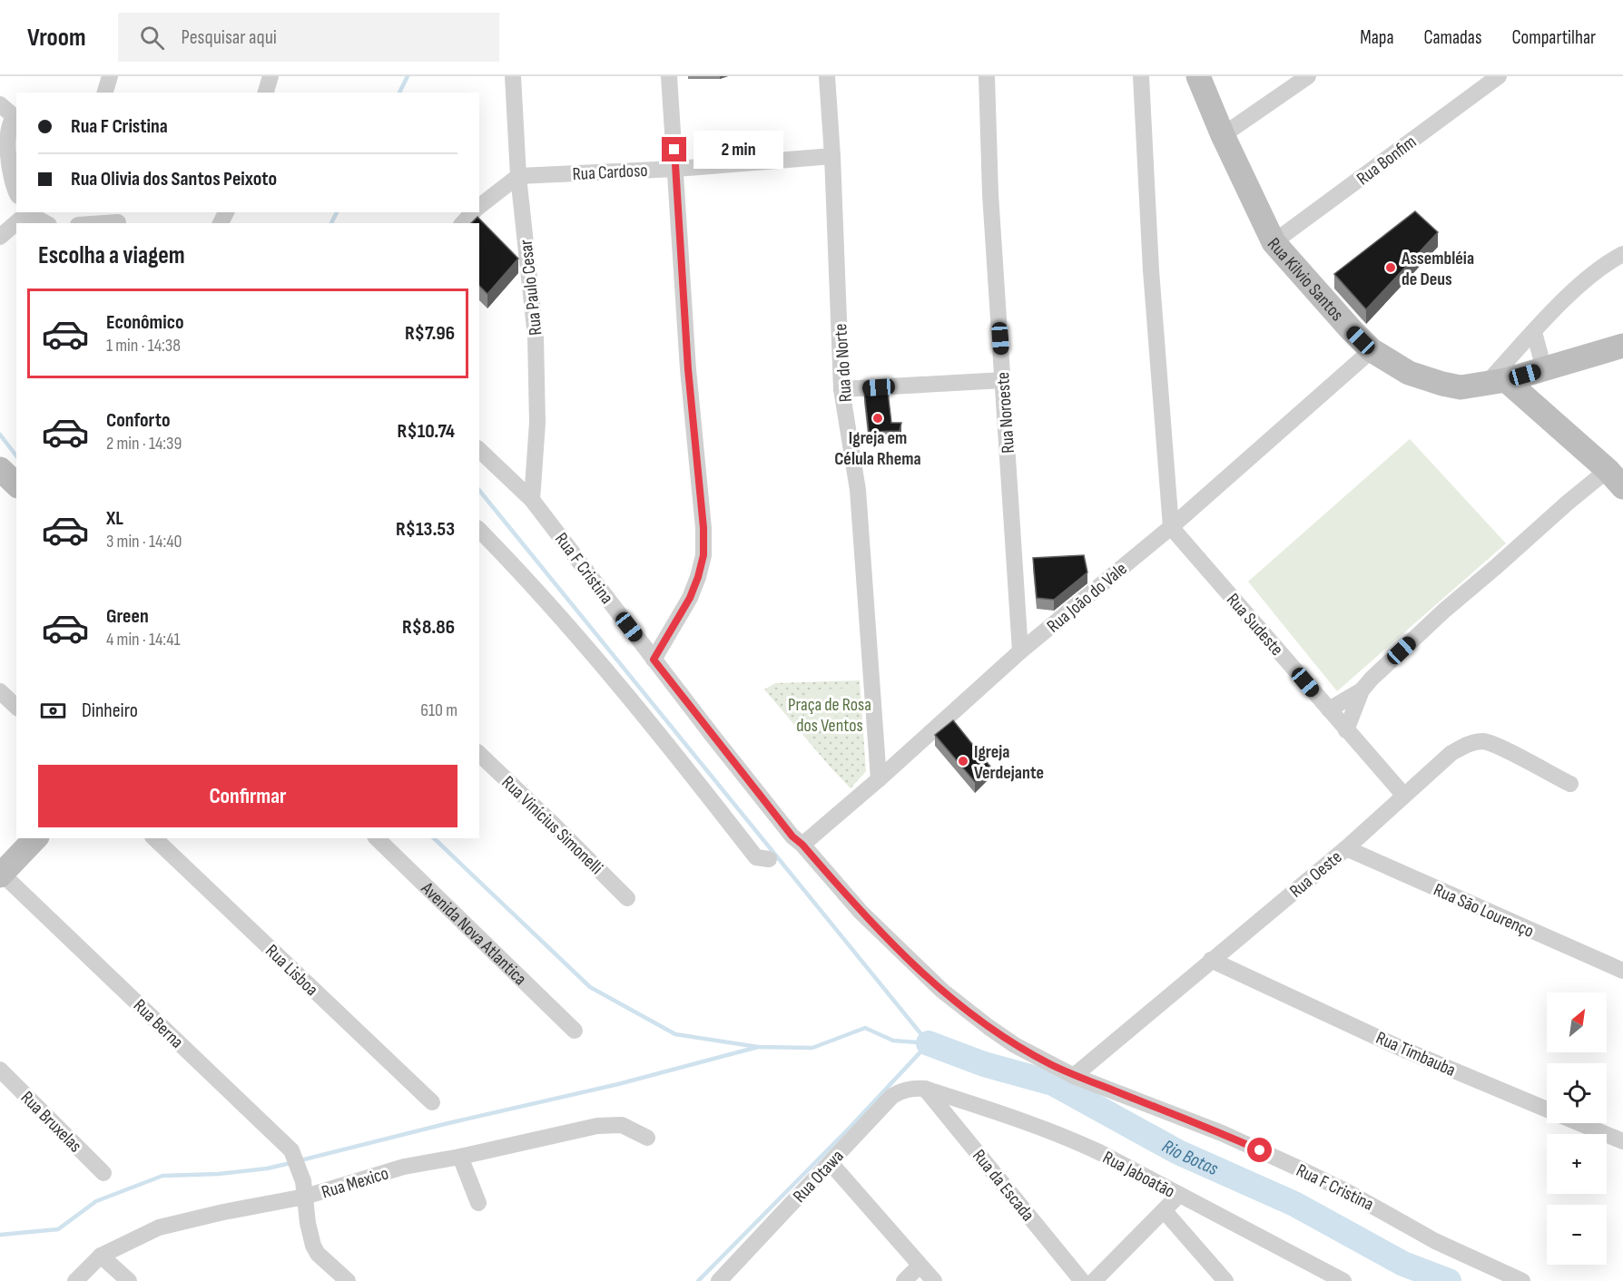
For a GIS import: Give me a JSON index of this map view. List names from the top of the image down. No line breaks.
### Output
{"streets":{"main road":["Rua Kilvio Santos"],"street":["Rua Bonfim","Rua Cardoso","Rua Paulo Cesar","Rua do Norte","Rua Noroeste","Rua F Cristina","Rua João do Vale","Rua Sudeste","Rua Vinícius Simonelli","Rua Oeste","Rua São Lourenço","Avenida Nova Atlantica","Rua Lisboa","Rua Berna","Rua Timbauba","Rua Bruxelas","Rua Jaboatão","Rua Otawa","Rua Mexico","Rua da Escada"]},"crossings":[["Rua Bonfim","Rua Kilvio Santos"],["Rua Cardoso","Rua Paulo Cesar"],["Rua Cardoso","Rua do Norte"],["Rua Kilvio Santos","Rua João do Vale"],["Rua Paulo Cesar","Rua F Cristina"],["Rua do Norte","Rua João do Vale"],["Rua Noroeste","Rua João do Vale"],["Rua F Cristina","Rua João do Vale"],["Rua F Cristina","Rua Oeste"],["Rua João do Vale","Rua Sudeste"],["Rua Sudeste","Rua Oeste"],["Rua Oeste","Rua São Lourenço"],["Rua Oeste","Rua Timbauba"],["Rua Berna","Rua Mexico"],["Rua Jaboatão","Rua Otawa"],["Rua Jaboatão","Rua da Escada"],["Rua Otawa","Rua da Escada"]],"water":["Rio Botas"],"parks":["Praça de Rosa dos Ventos"],"places":["Assembléia de Deus","Igreja em Célula Rhema","Igreja Verdejante"],"north":"top right","page":{"header":"Vroom","search":"Pesquisar aqui","nav":["Mapa","Camadas","Compartilhar"],"banner":["Rua F Cristina","Rua Olivia dos Santos Peixoto"],"bubble":"2 min","heading":"Escolha a viagem","list":[{"name":"Econômico","note":"1 min · 14:38","value":"R$7.96"},{"name":"Conforto","note":"2 min · 14:39","value":"R$10.74"},{"name":"XL","note":"3 min · 14:40","value":"R$13.53"},{"name":"Green","note":"4 min · 14:41","value":"R$8.86"}],"pay":["Dinheiro","610 m"],"buttons":"Confirmar","map_buttons":["+","−"]}}
